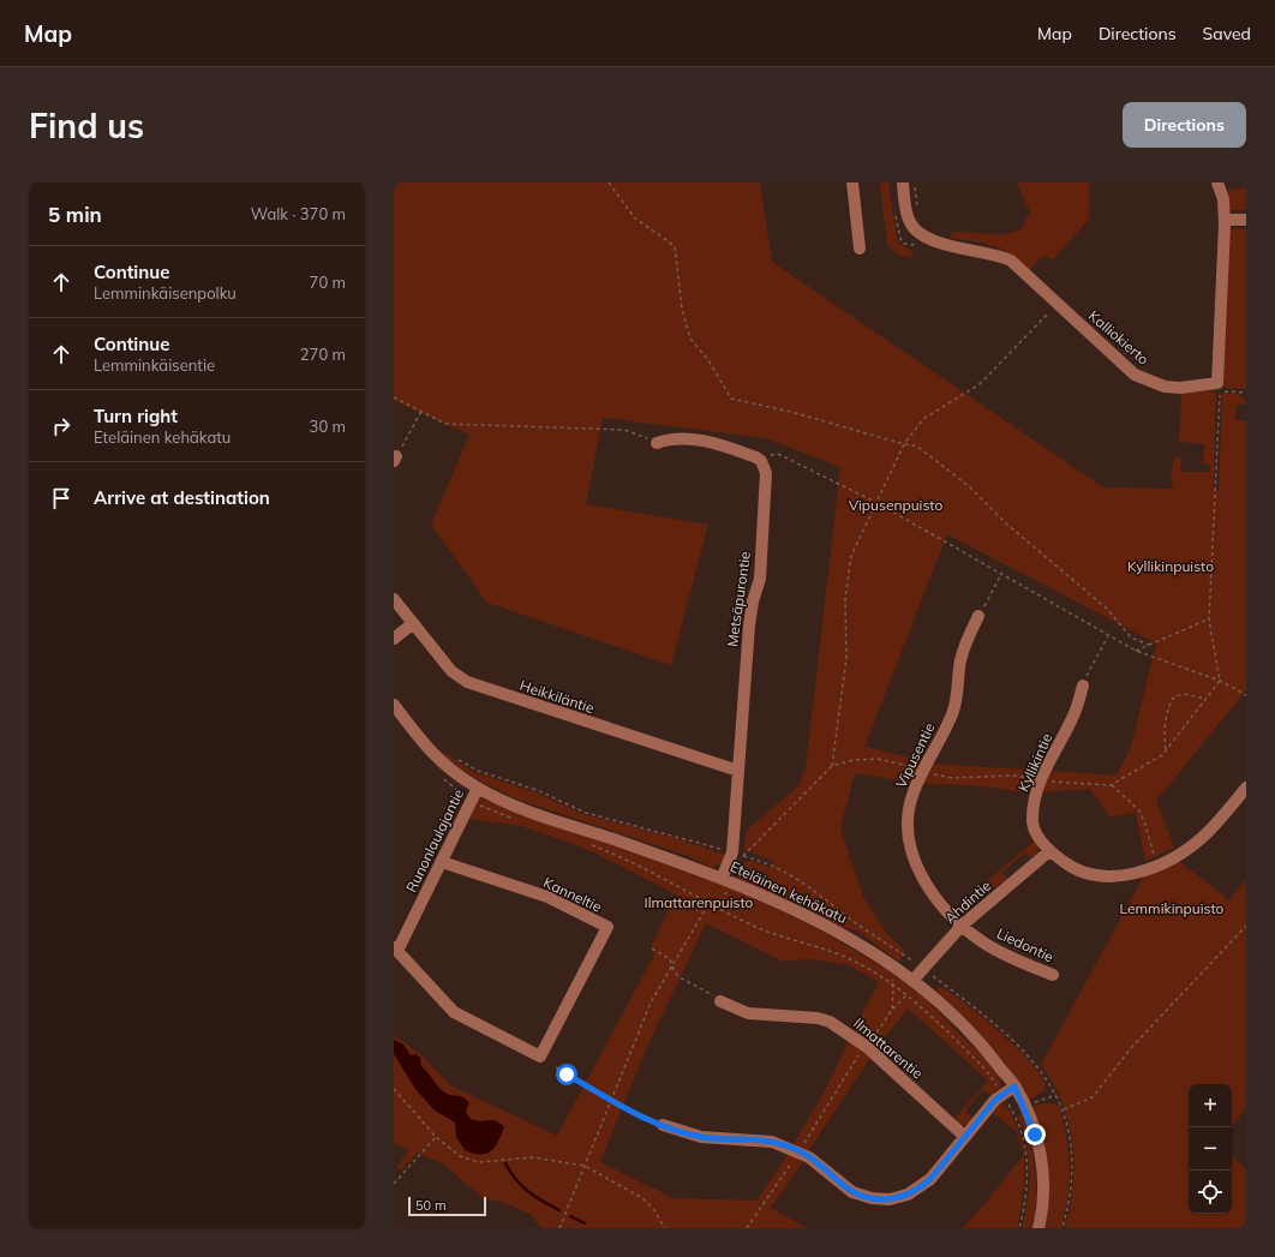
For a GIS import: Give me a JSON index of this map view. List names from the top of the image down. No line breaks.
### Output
{"streets":{"street":["Kalliokierto","Metsäpurontie","Heikkiläntie","Vipusentie","Kyllikintie","Runonlaulajantie","Eteläinen kehäkatu","Kanneltie","Ahdintie","Liedontie","Ilmattarentie"]},"crossings":[["Metsäpurontie","Heikkiläntie"],["Metsäpurontie","Eteläinen kehäkatu"],["Vipusentie","Ahdintie"],["Vipusentie","Liedontie"],["Kyllikintie","Ahdintie"],["Runonlaulajantie","Eteläinen kehäkatu"],["Runonlaulajantie","Kanneltie"],["Eteläinen kehäkatu","Ahdintie"],["Ahdintie","Liedontie"]],"parks":["Vipusenpuisto","Kyllikinpuisto","Ilmattarenpuisto","Lemmikinpuisto"],"scale_bar":"50 m","page":{"header":"Map","nav":["Map","Directions","Saved"],"buttons":"Directions","title":"Find us","heading":["5 min","Walk · 370 m"],"list":[["Continue","Lemminkäisenpolku","70 m"],["Continue","Lemminkäisentie","270 m"],["Turn right","Eteläinen kehäkatu","30 m"],"Arrive at destination"],"map_buttons":["+","−"],"scale":"50 m"}}
